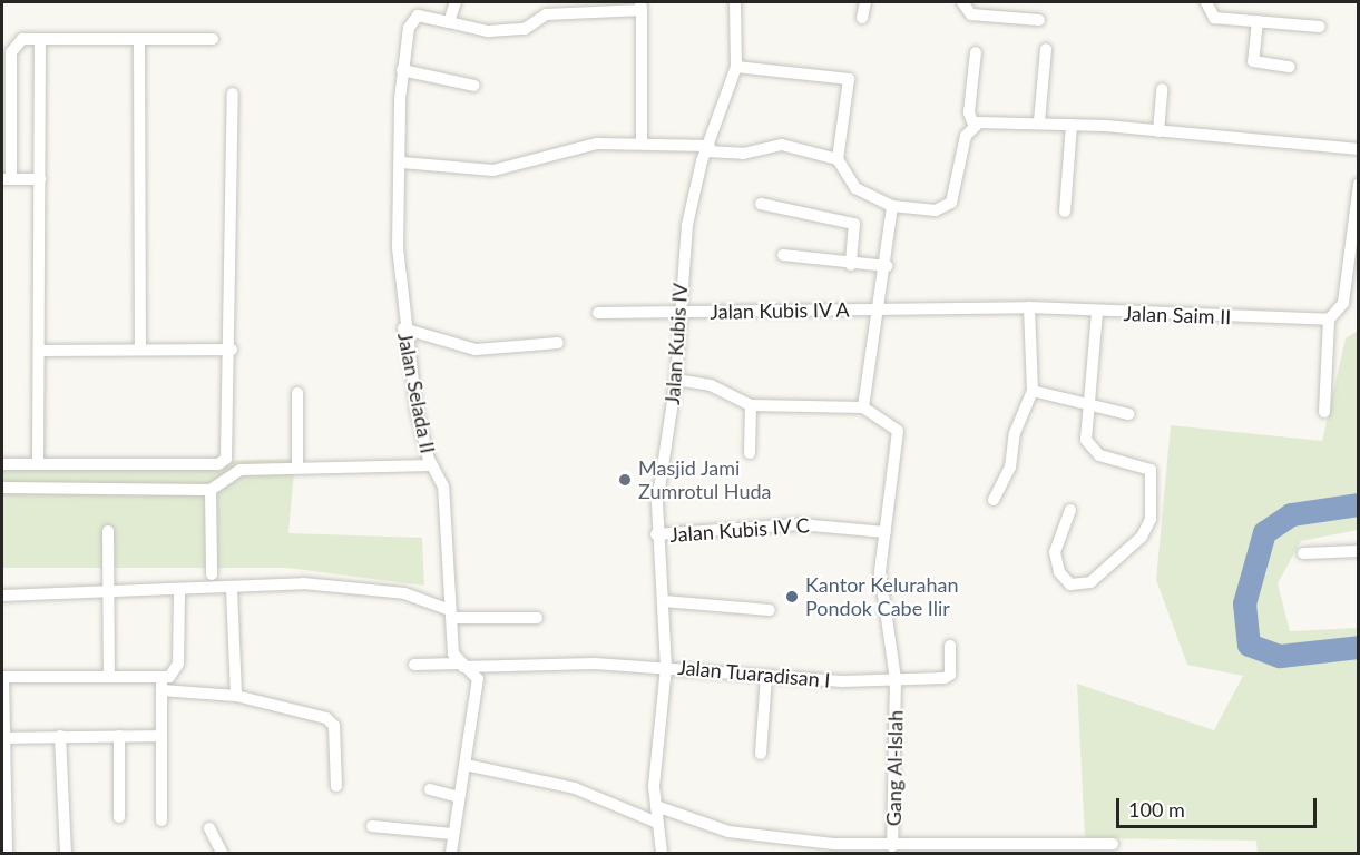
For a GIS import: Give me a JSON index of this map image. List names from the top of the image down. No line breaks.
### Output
{"streets":{"street":["Jalan Kubis IV A","Jalan Saim II","Jalan Kubis IV","Jalan Selada II","Jalan Kubis IV C","Jalan Tuaradisan I","Gang Al-Islah"]},"crossings":[["Jalan Kubis IV A","Jalan Saim II"],["Jalan Kubis IV A","Jalan Kubis IV"],["Jalan Kubis IV","Jalan Kubis IV C"],["Jalan Kubis IV","Jalan Tuaradisan I"],["Jalan Kubis IV","Gang Al-Islah"],["Jalan Selada II","Jalan Tuaradisan I"],["Jalan Kubis IV C","Gang Al-Islah"],["Jalan Tuaradisan I","Gang Al-Islah"]],"places":["Masjid Jami Zumrotul Huda","Kantor Kelurahan Pondok Cabe Ilir"],"scale_bar":"100 m"}
